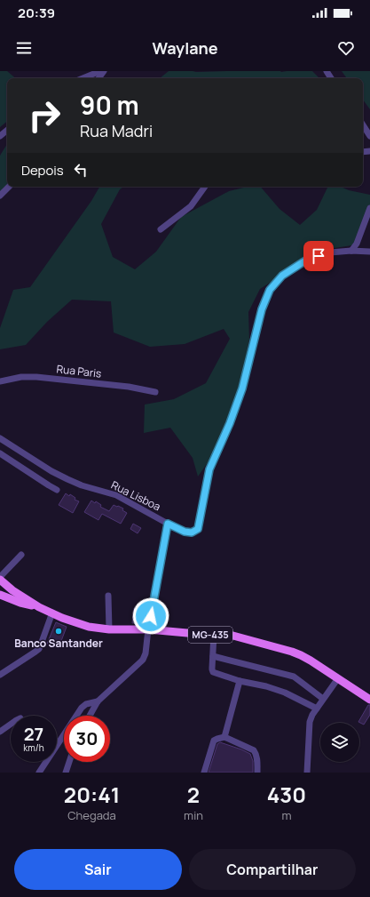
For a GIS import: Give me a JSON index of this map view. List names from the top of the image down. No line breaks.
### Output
{"streets":{"main road":["MG-435"],"street":["Rua Paris","Rua Lisboa"]},"crossings":[["Rua Lisboa","MG-435"]],"places":["Banco Santander"],"page":{"status":"20:39","header":"Waylane","turn":["90 m","Rua Madri"],"then":"Depois","speed":"27 km/h","limit":"30","eta":["20:41","Chegada","2","min","430","m"],"buttons":["Sair","Compartilhar"]}}
